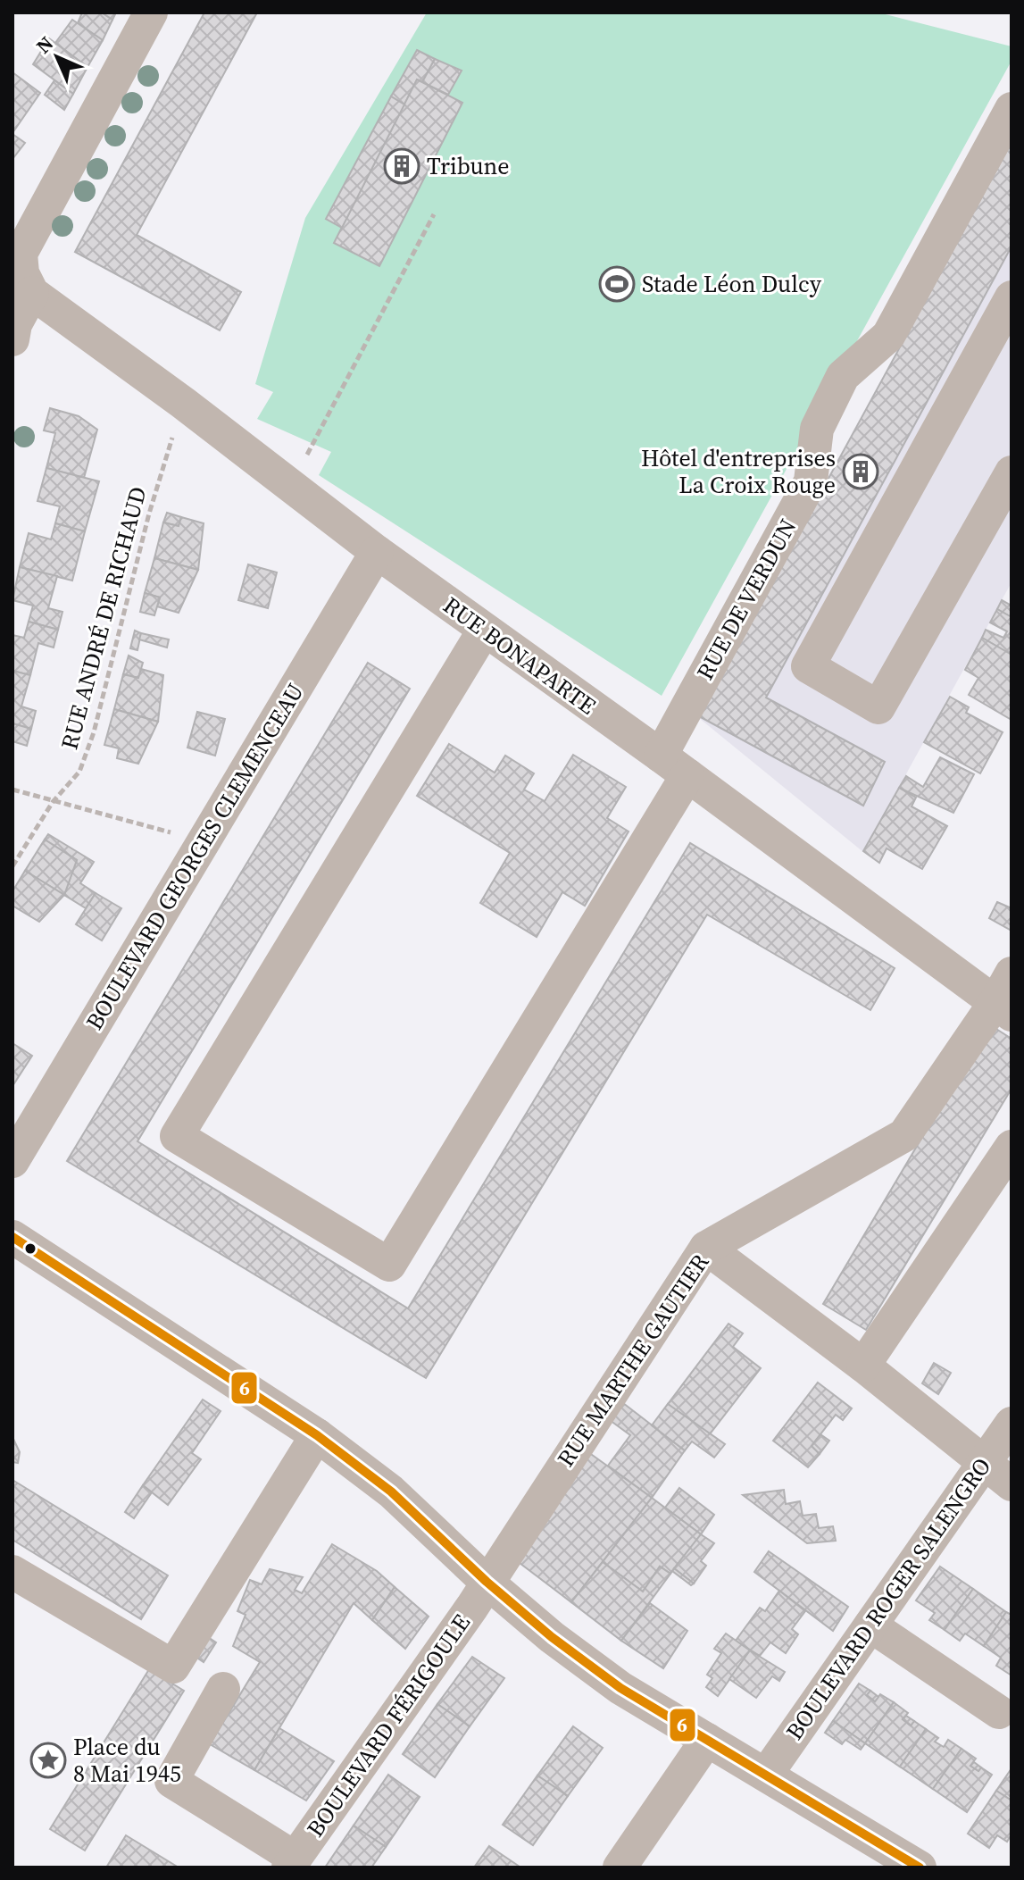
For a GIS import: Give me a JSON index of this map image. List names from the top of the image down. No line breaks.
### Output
{"streets":{"street":["RUE DE VERDUN","RUE BONAPARTE","BOULEVARD GEORGES CLEMENCEAU","RUE MARTHE GAUTIER","BOULEVARD ROGER SALENGRO","BOULEVARD FÉRIGOULE"],"path":["RUE ANDRÉ DE RICHAUD"]},"crossings":[["RUE DE VERDUN","RUE BONAPARTE"],["RUE ANDRÉ DE RICHAUD","RUE BONAPARTE"],["RUE BONAPARTE","BOULEVARD GEORGES CLEMENCEAU"],["RUE BONAPARTE","RUE MARTHE GAUTIER"],["RUE MARTHE GAUTIER","BOULEVARD FÉRIGOULE"]],"places":{"building":["Tribune","Hôtel d'entreprises La Croix Rouge"],"sports":["Stade Léon Dulcy"],"place":["Place du 8 Mai 1945"]},"lines":["transit line 6"],"north":"top left"}
